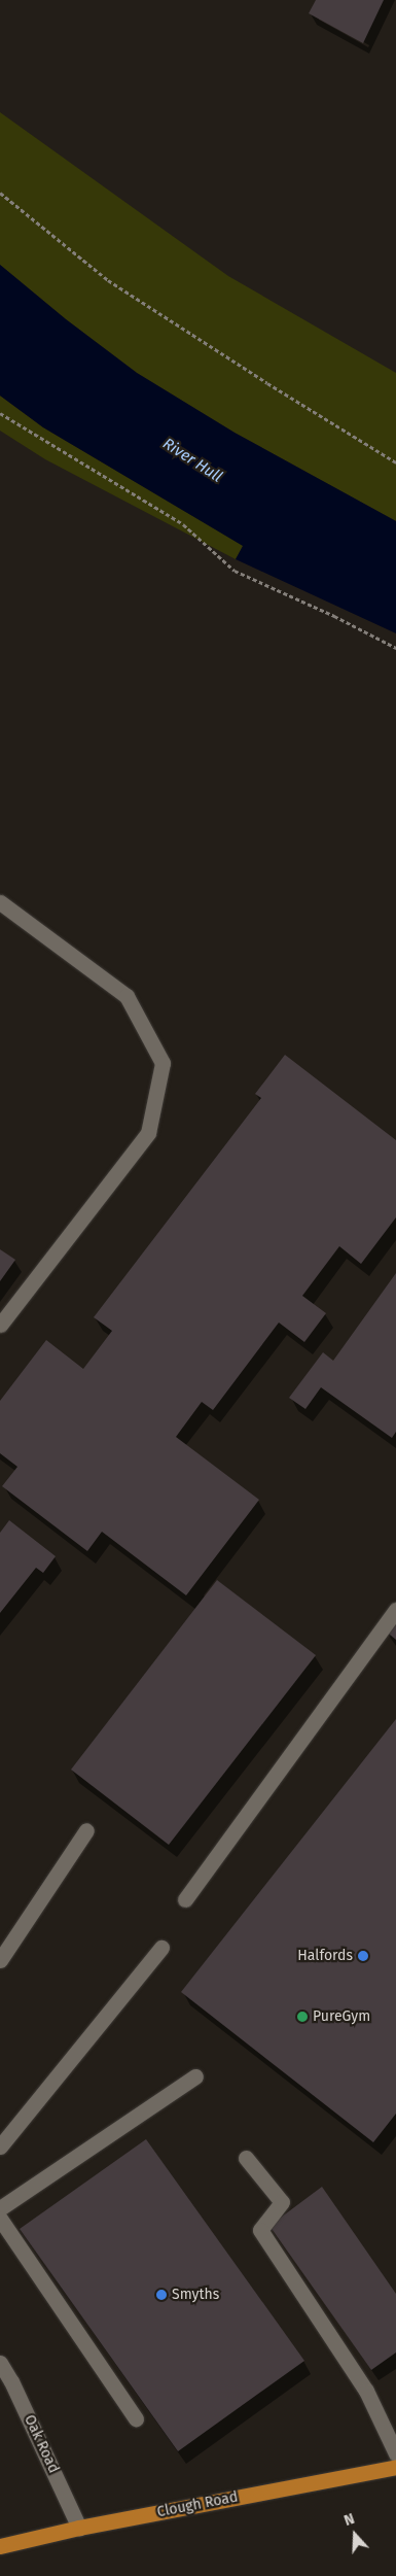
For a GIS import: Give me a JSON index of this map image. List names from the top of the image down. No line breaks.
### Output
{"streets":{"main road":["Clough Road"],"street":["Oak Road"]},"crossings":[["Oak Road","Clough Road"]],"water":["River Hull"],"places":["Halfords","PureGym","Smyths"],"north":"top"}
